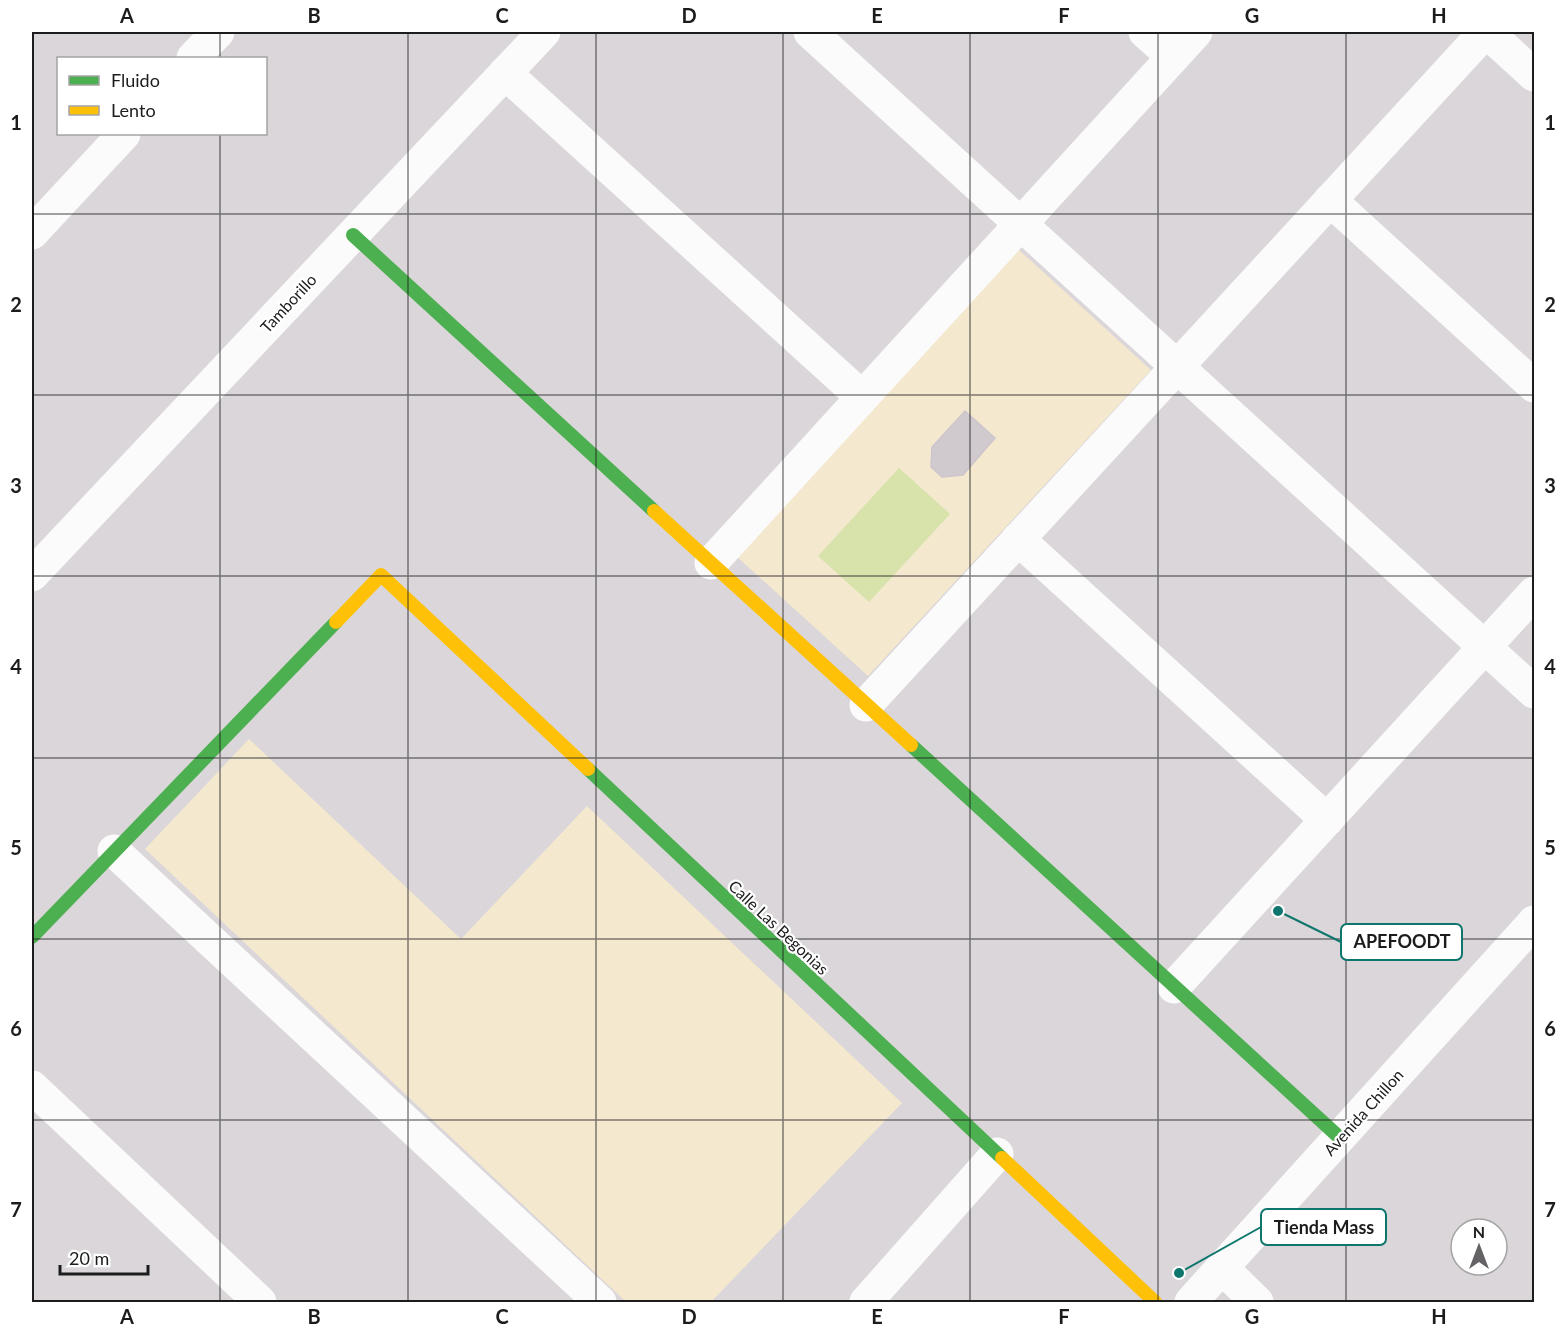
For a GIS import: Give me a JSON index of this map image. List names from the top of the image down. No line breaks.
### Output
{"streets":{"street":["Tamborillo","Calle Las Begonias","Avenida Chillon"]},"places":["APEFOODT","Tienda Mass"],"legend":["Fluido","Lento"],"scale_bar":"20 m","north":"top","grid":{"columns":["A","B","C","D","E","F","G","H"],"rows":["1","2","3","4","5","6","7"]}}
